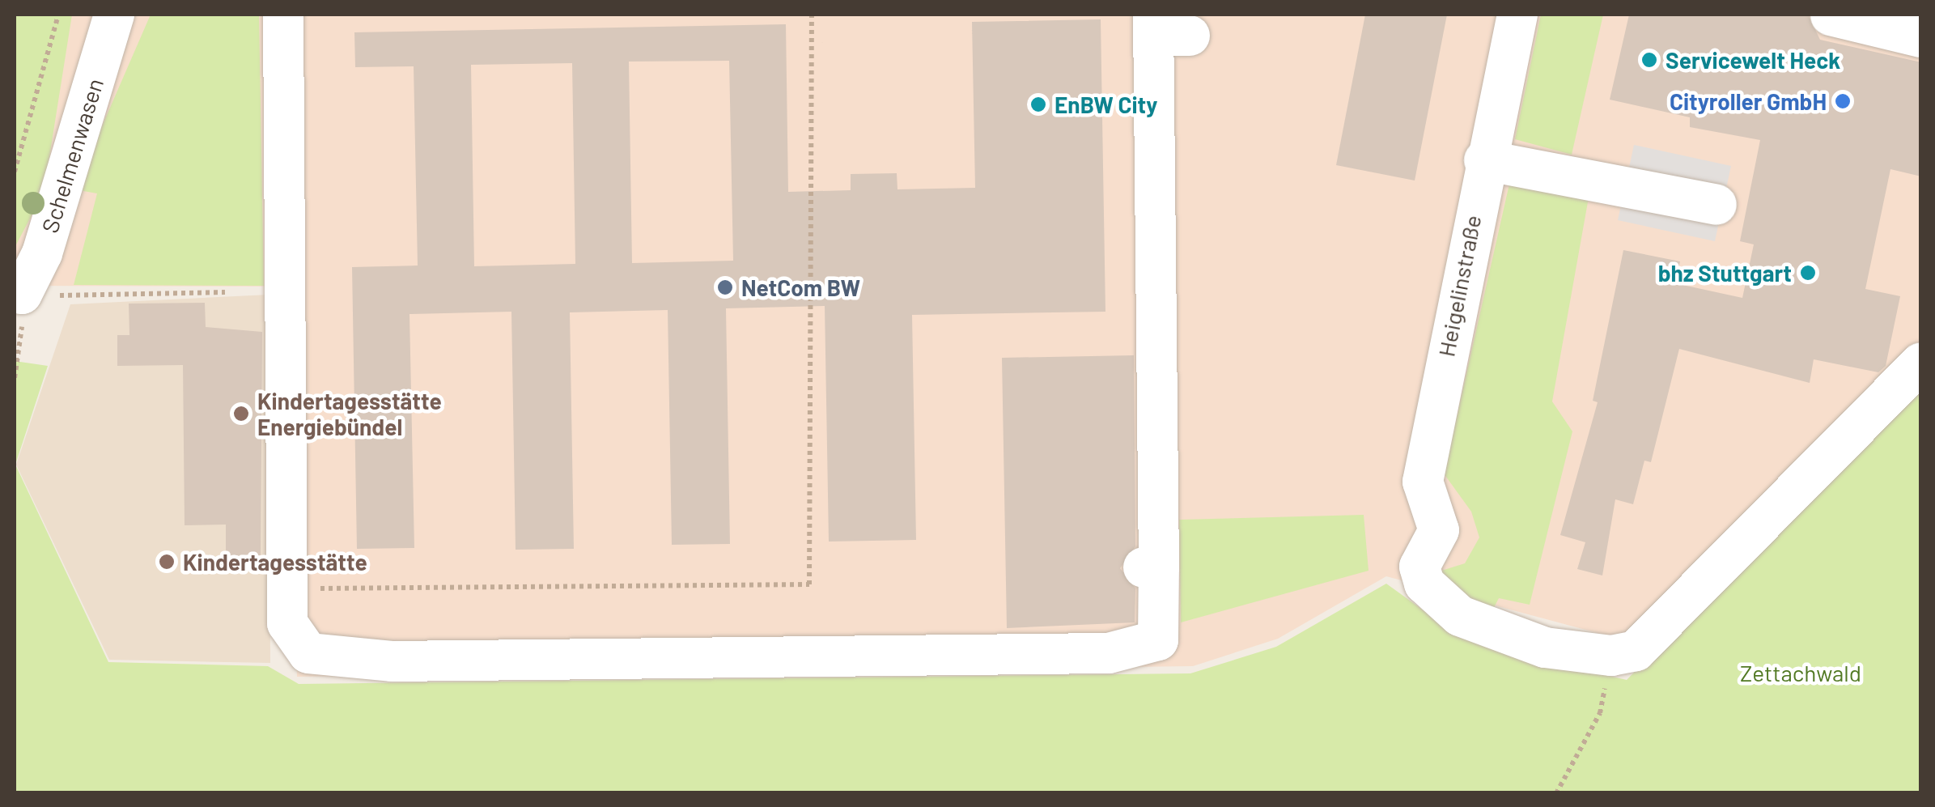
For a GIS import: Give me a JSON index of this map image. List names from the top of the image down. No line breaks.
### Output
{"streets":{"street":["Schelmenwasen","Heigelinstraße"]},"parks":["Zettachwald"],"places":["Servicewelt Heck","Cityroller GmbH","EnBW City","bhz Stuttgart","NetCom BW","Kindertagesstätte Energiebündel","Kindertagesstätte"]}
